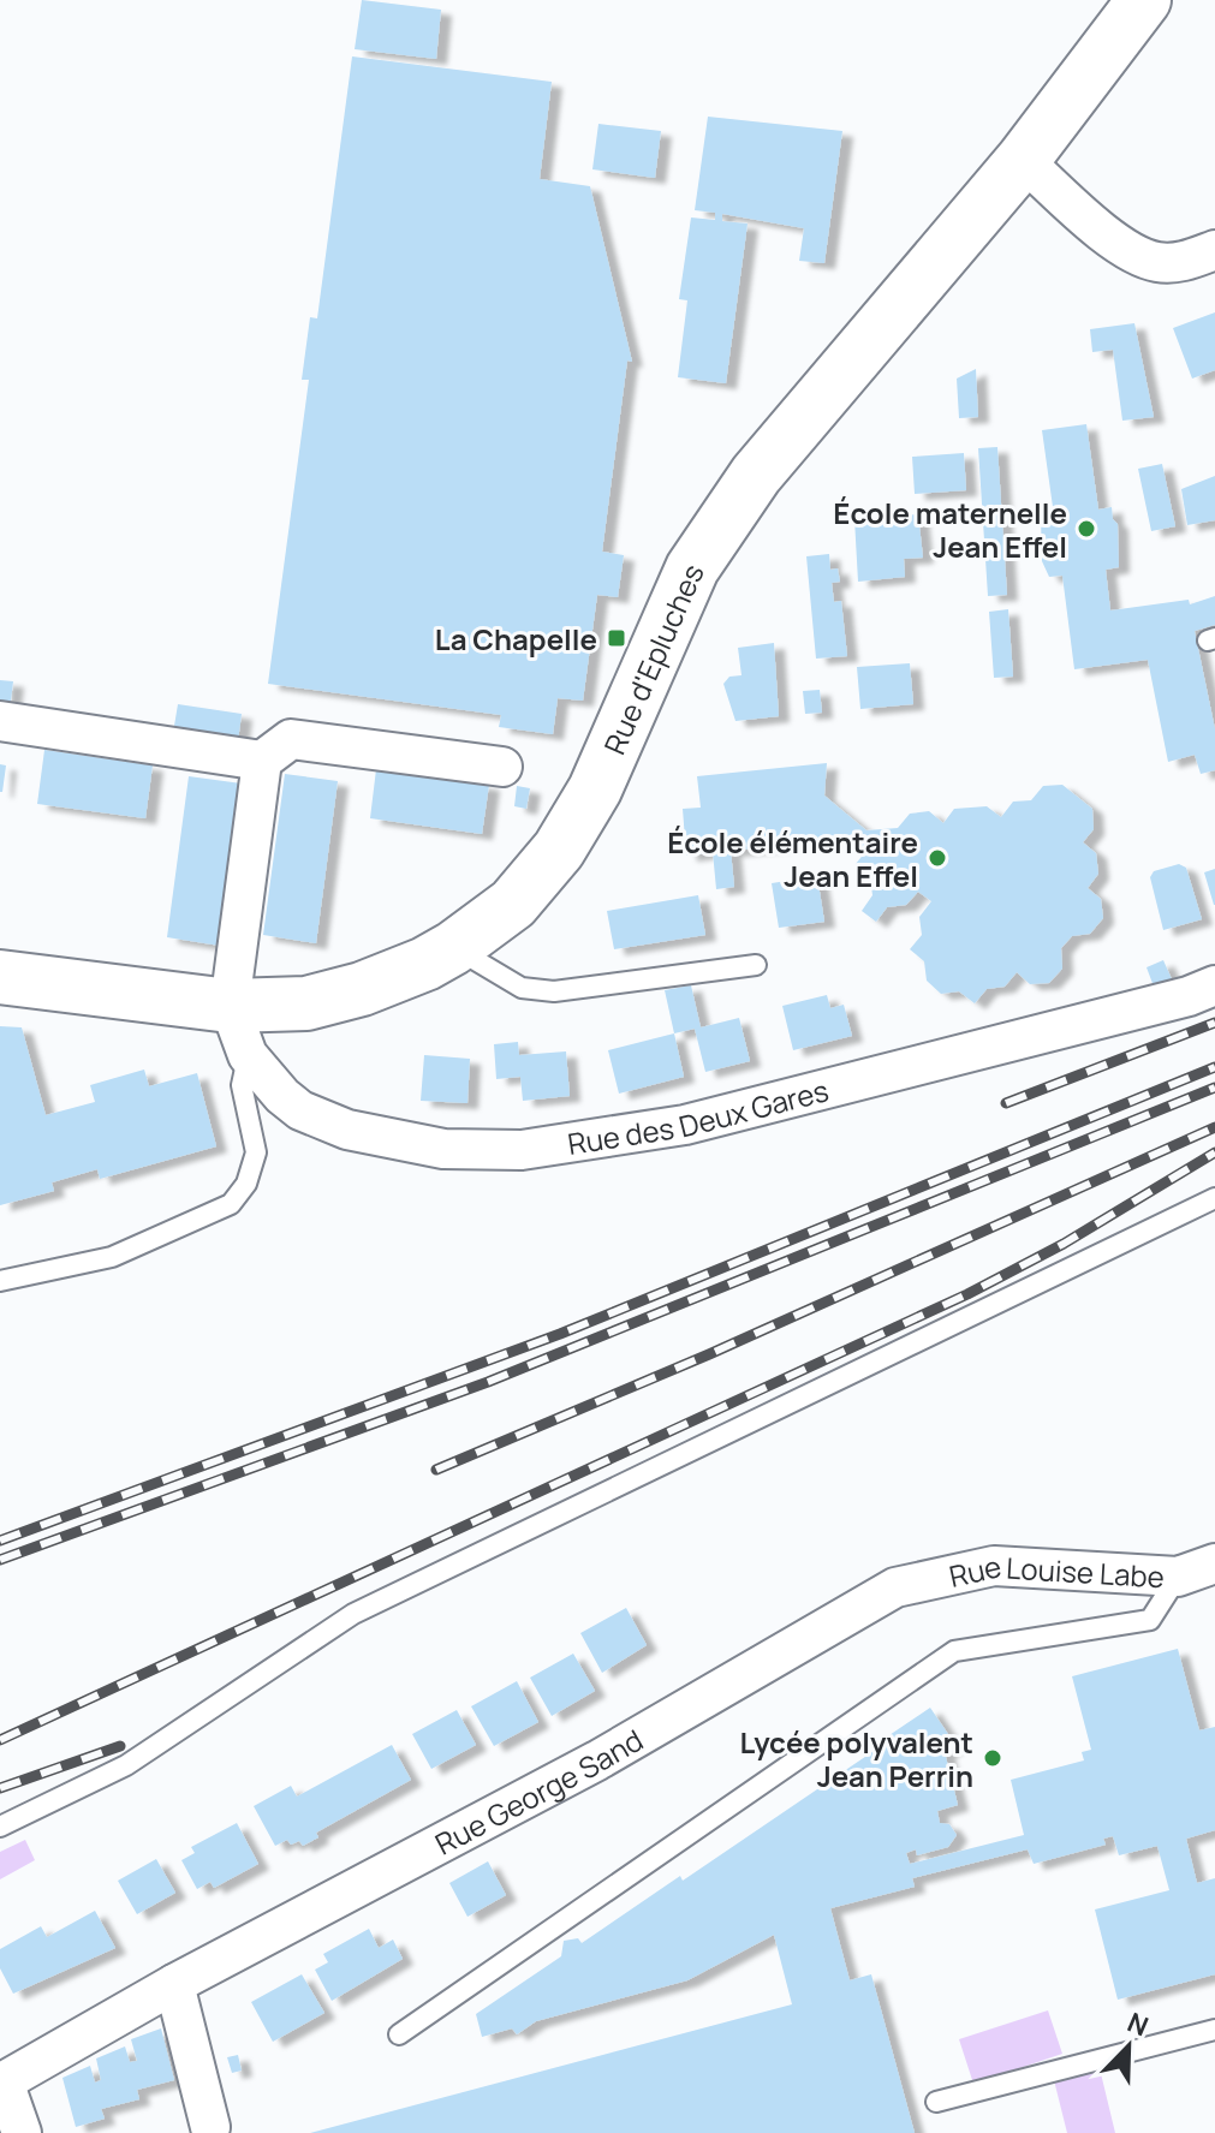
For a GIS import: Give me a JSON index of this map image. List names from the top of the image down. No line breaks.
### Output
{"streets":{"street":["Rue d'Epluches","Rue des Deux Gares","Rue Louise Labe","Rue George Sand"]},"crossings":[["Rue d'Epluches","Rue des Deux Gares"],["Rue Louise Labe","Rue George Sand"]],"places":{"other":["École maternelle Jean Effel","École élémentaire Jean Effel","Lycée polyvalent Jean Perrin"],"transit":["La Chapelle"]},"north":"top right"}
